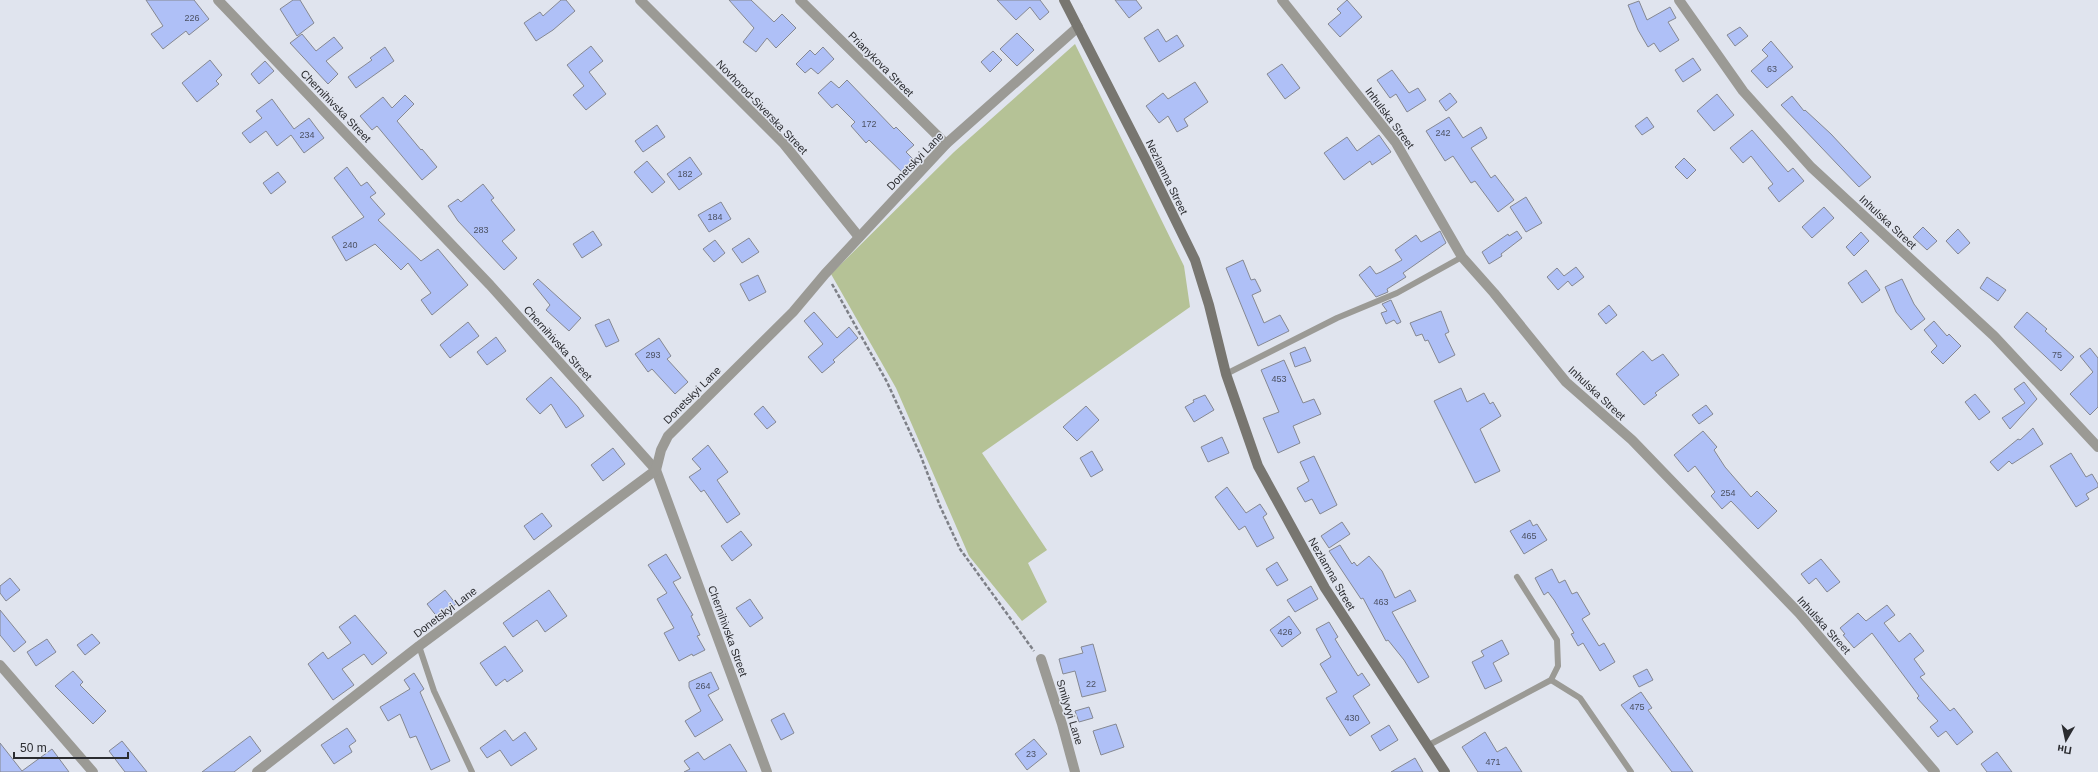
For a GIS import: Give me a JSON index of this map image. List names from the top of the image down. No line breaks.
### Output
{"streets":{"street":["Prianykova Street","Chernihivska Street","Novhorod-Siverska Street","Inhulska Street","Donetskyi Lane","Nezlamna Street","Smilyvyi Lane"]},"crossings":[["Prianykova Street","Donetskyi Lane"],["Chernihivska Street","Donetskyi Lane"],["Novhorod-Siverska Street","Donetskyi Lane"],["Donetskyi Lane","Nezlamna Street"]],"house_numbers":["226","63","172","242","234","182","184","283","240","293","75","453","254","465","463","426","22","264","475","430","23","471"],"scale_bar":"50 m","north":"bottom"}
